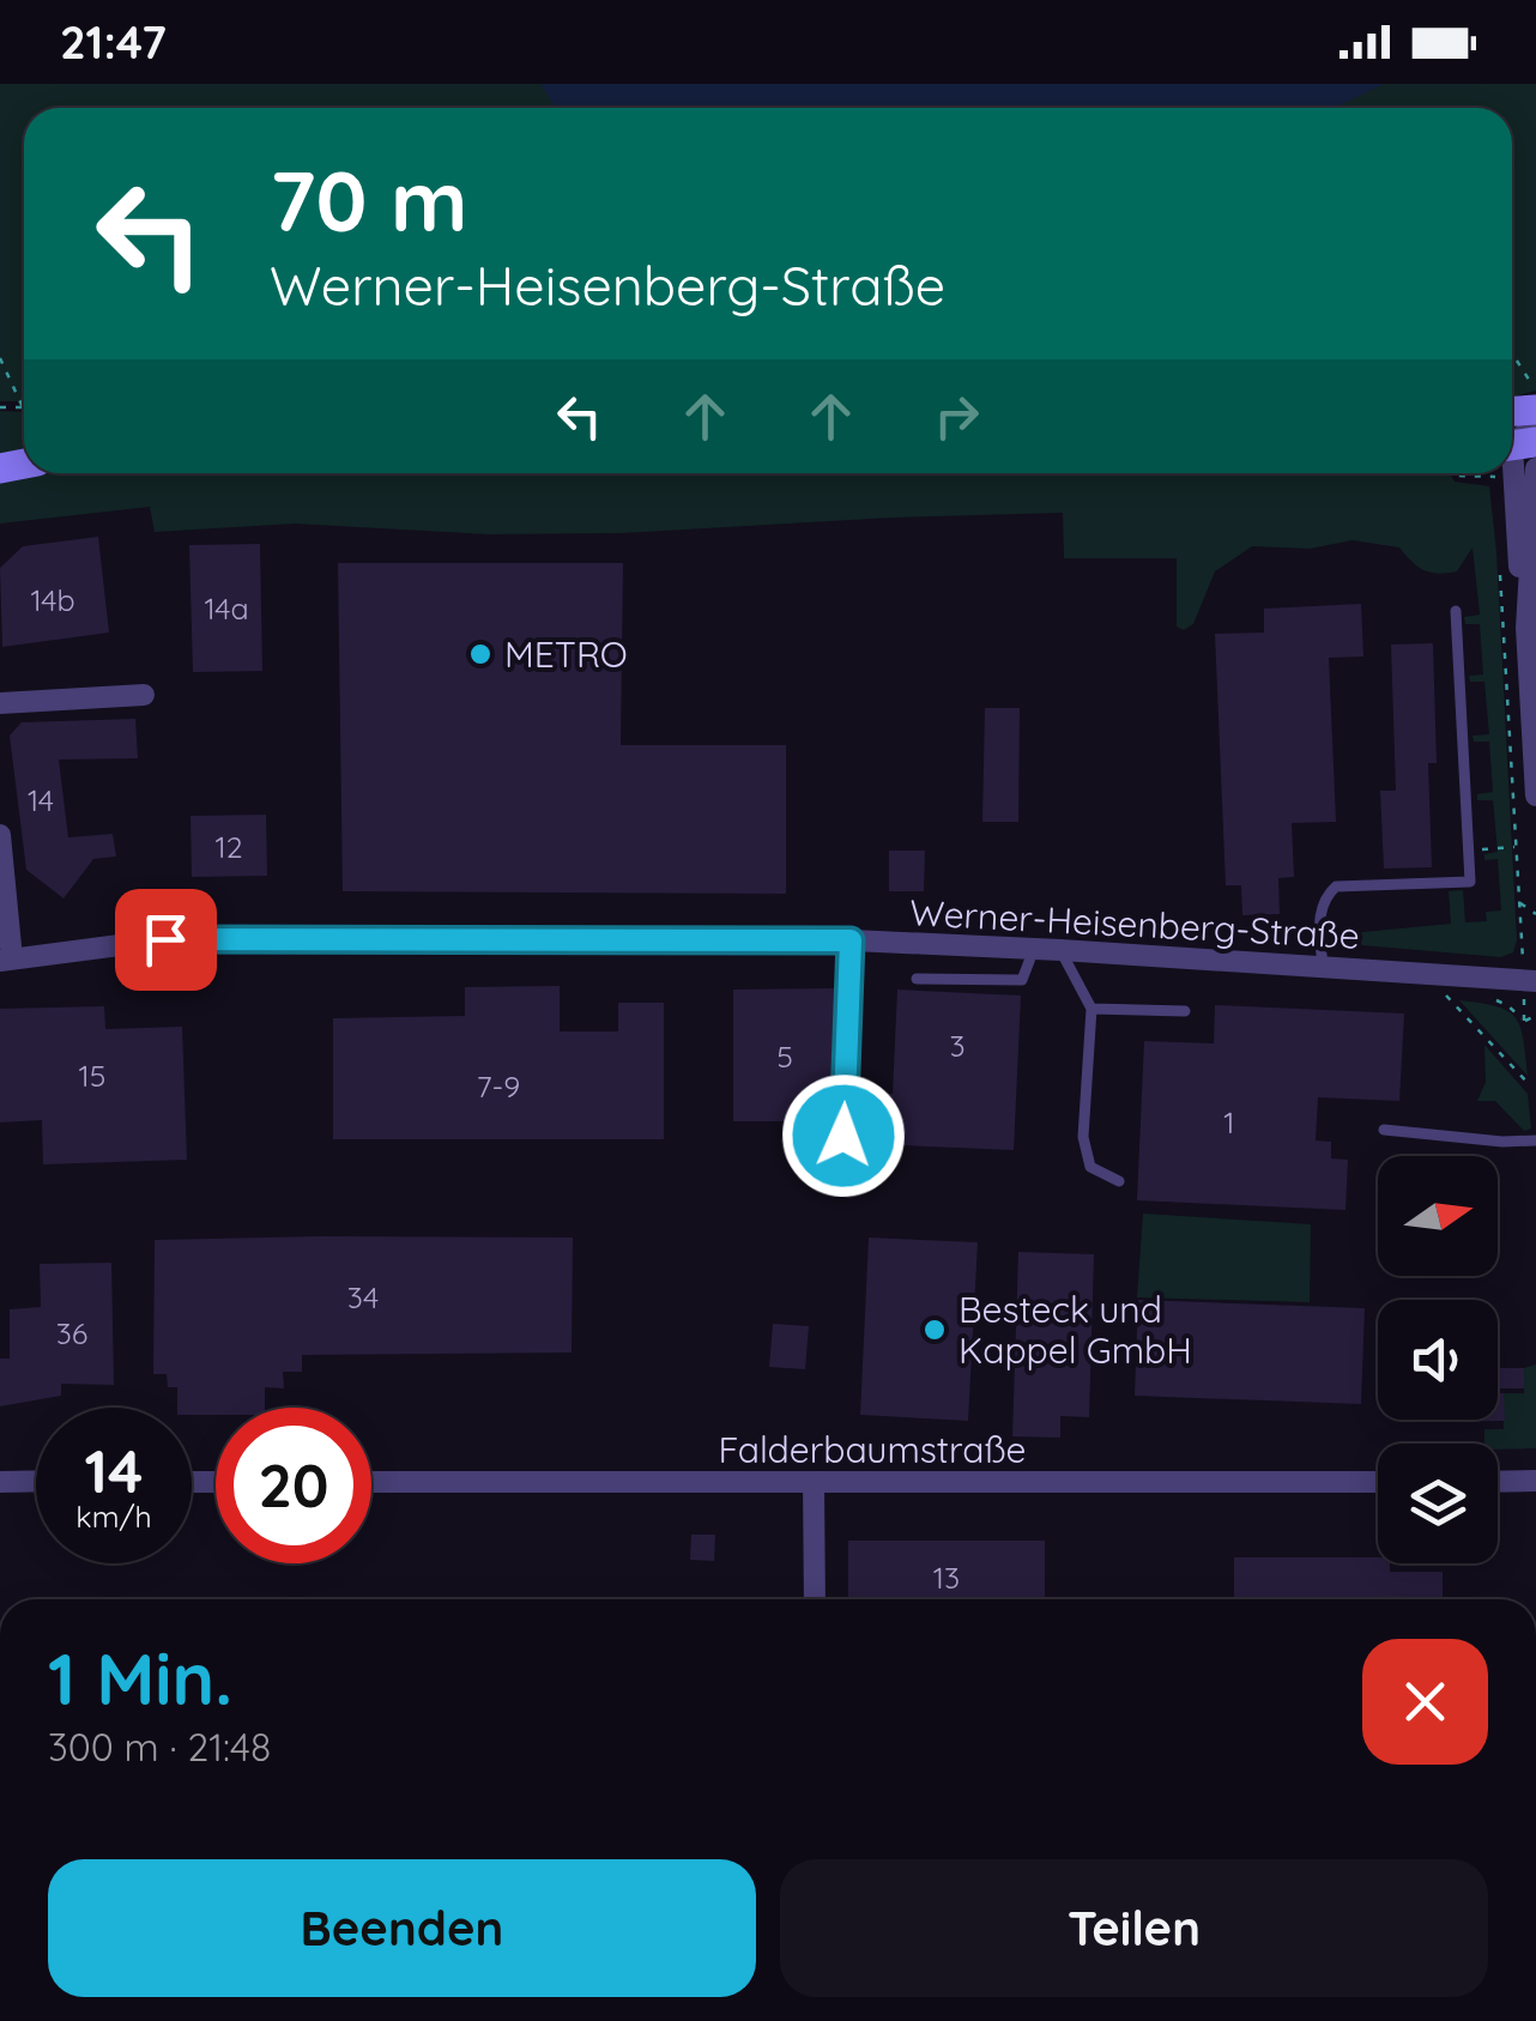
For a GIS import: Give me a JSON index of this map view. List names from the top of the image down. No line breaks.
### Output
{"streets":{"street":["Werner-Heisenberg-Straße","Falderbaumstraße"]},"places":["METRO","Besteck und Kappel GmbH"],"house_numbers":["14b","14a","14","12","3","5","15","7-9","1","34","36","13"],"north":"right","page":{"status":"21:47","turn":["70 m","Werner-Heisenberg-Straße"],"speed":"14 km/h","limit":"20","heading":["1 Min.","300 m · 21:48"],"buttons":["Beenden","Teilen"]}}
